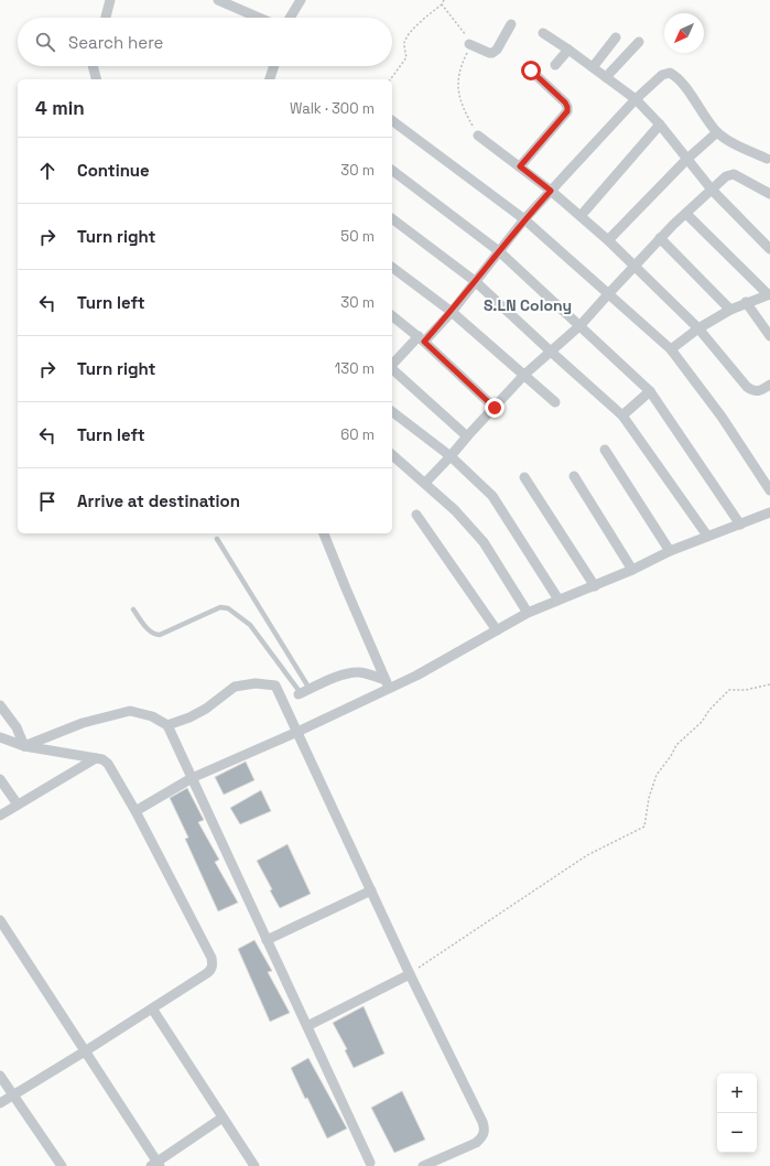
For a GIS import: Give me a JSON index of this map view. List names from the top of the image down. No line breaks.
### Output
{"districts":["S.LN Colony"],"north":"bottom left","page":{"search":"Search here","heading":["4 min","Walk · 300 m"],"list":[["Continue","30 m"],["Turn right","50 m"],["Turn left","30 m"],["Turn right","130 m"],["Turn left","60 m"],"Arrive at destination"],"map_buttons":["+","−"]}}
